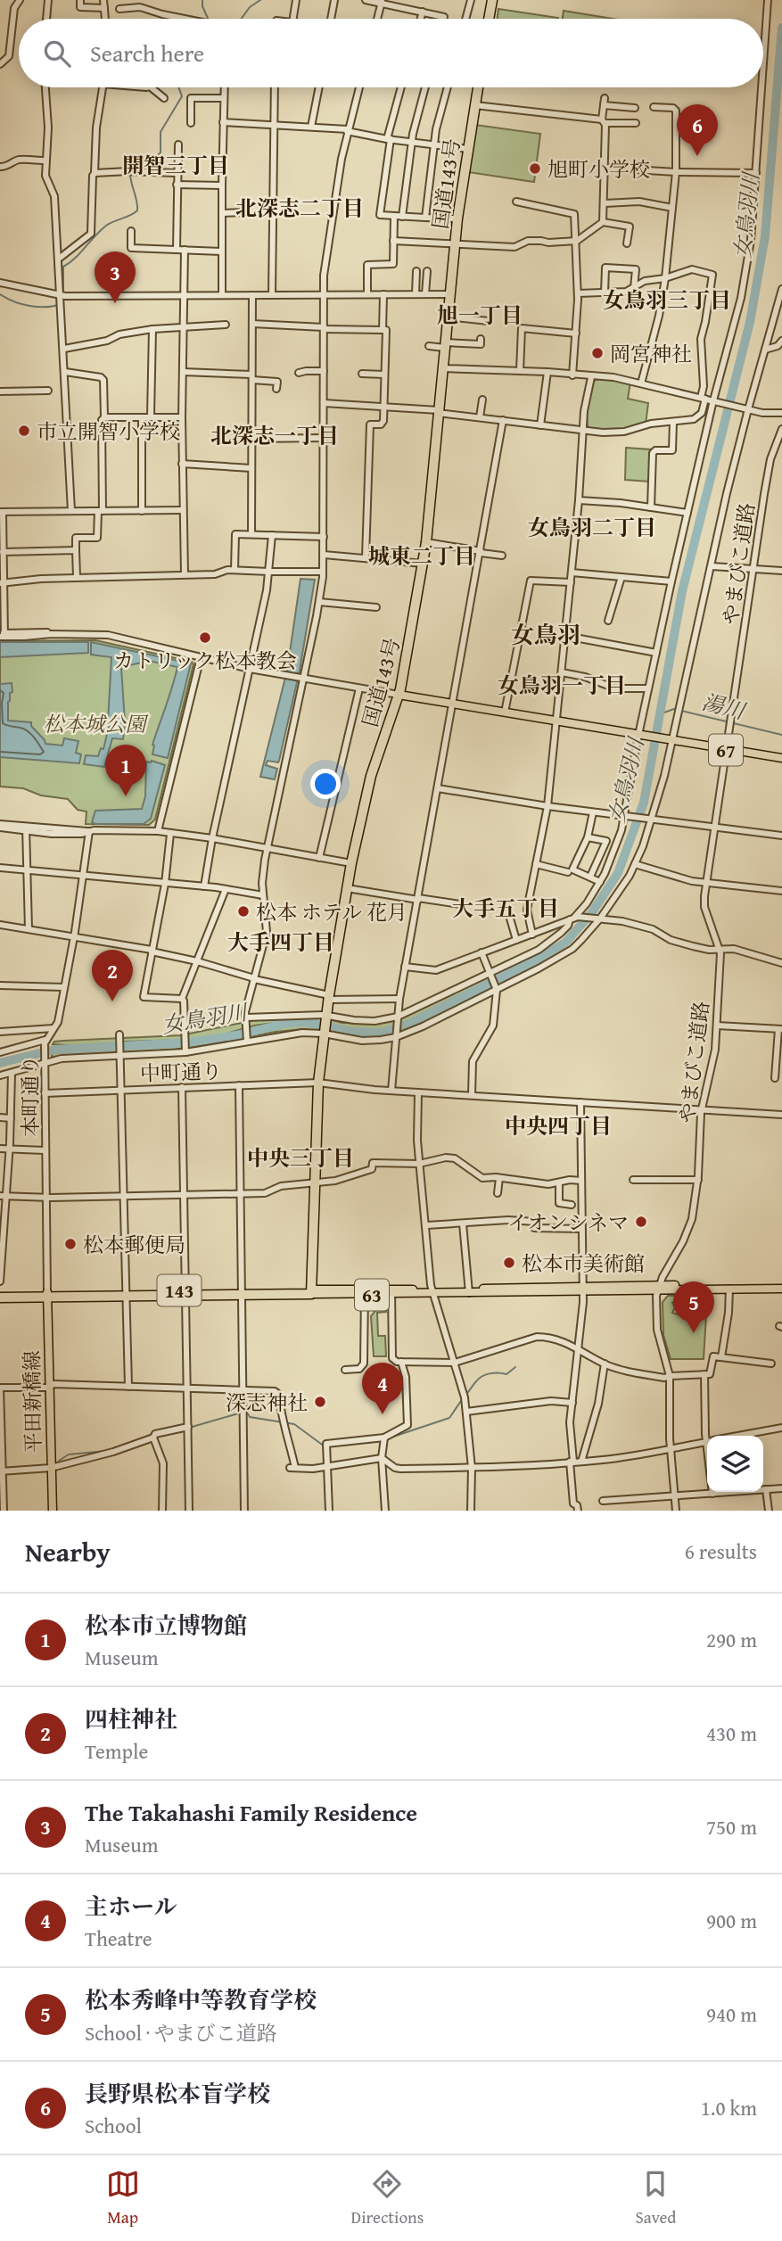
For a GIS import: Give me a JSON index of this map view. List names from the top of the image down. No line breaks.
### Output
{"streets":{"highway":["国道143号","143"],"main road":["67","63","平田新橋線"],"street":["やまびこ道路","中町通り","本町通り"]},"crossings":[["国道143号","67"],["国道143号","中町通り"],["国道143号","143"],["国道143号","63"],["やまびこ道路","67"],["やまびこ道路","中町通り"],["やまびこ道路","63"],["中町通り","本町通り"],["本町通り","143"],["本町通り","平田新橋線"],["143","63"],["143","平田新橋線"]],"districts":["開智三丁目","北深志二丁目","女鳥羽三丁目","旭一丁目","北深志一丁目","女鳥羽二丁目","城東二丁目","女鳥羽","女鳥羽一丁目","大手五丁目","大手四丁目","中央四丁目","中央三丁目"],"water":["女鳥羽川","湯川"],"parks":["松本城公園"],"places":["旭町小学校","岡宮神社","市立開智小学校","カトリック松本教会","松本 ホテル 花月","イオンシネマ","松本郵便局","松本市美術館","深志神社"],"page":{"search":"Search here","pins":["6","3","1","2","5","4"],"heading":["Nearby","6 results"],"list":[{"mark":"1","name":"松本市立博物館","note":"Museum","value":"290 m"},{"mark":"2","name":"四柱神社","note":"Temple","value":"430 m"},{"mark":"3","name":"The Takahashi Family Residence","note":"Museum","value":"750 m"},{"mark":"4","name":"主ホール","note":"Theatre","value":"900 m"},{"mark":"5","name":"松本秀峰中等教育学校","note":"School · やまびこ道路","value":"940 m"},{"mark":"6","name":"長野県松本盲学校","note":"School","value":"1.0 km"}],"nav":["Map","Directions","Saved"]}}
